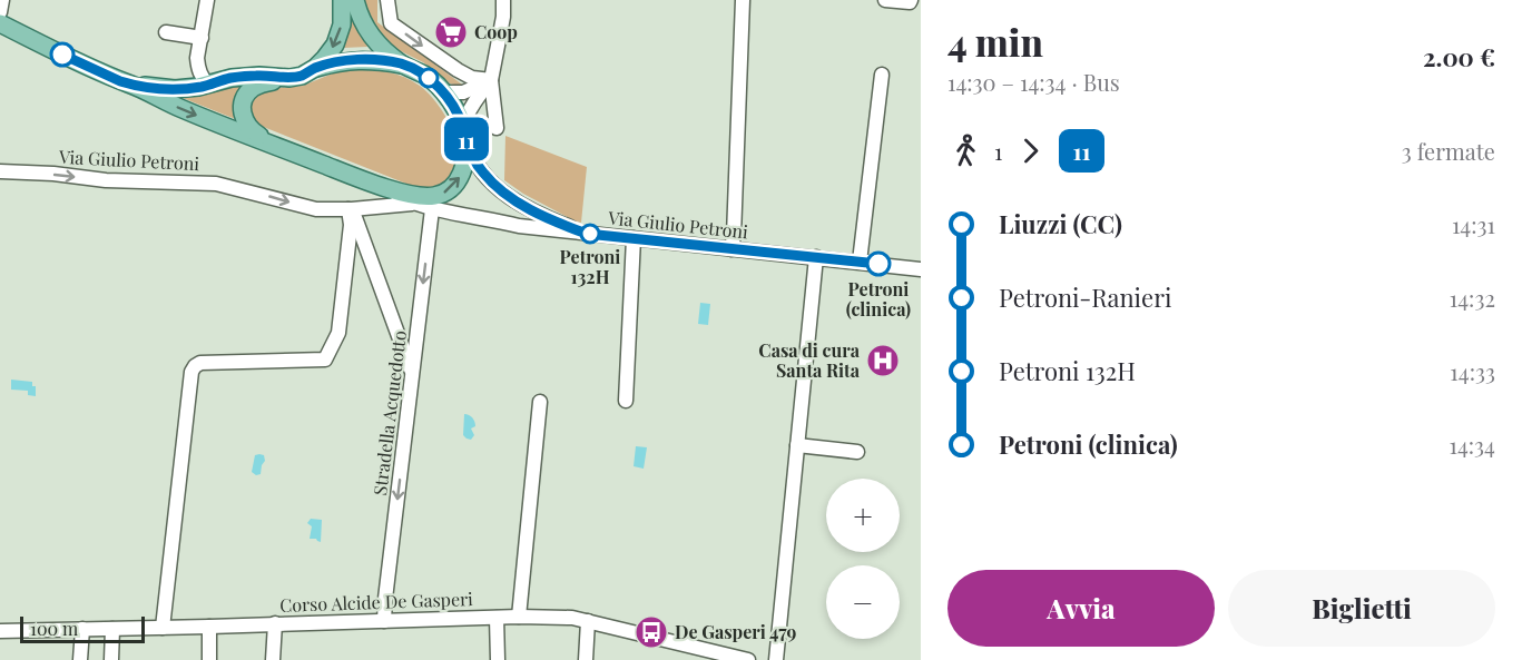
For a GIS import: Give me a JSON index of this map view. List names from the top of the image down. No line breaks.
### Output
{"streets":{"street":["Via Giulio Petroni","Stradella Acquedotto","Corso Alcide De Gasperi"]},"crossings":[["Via Giulio Petroni","Stradella Acquedotto"],["Stradella Acquedotto","Corso Alcide De Gasperi"]],"one_way":["Via Giulio Petroni","Stradella Acquedotto"],"places":{"supermarket":["Coop"],"other":["Petroni 132H","Petroni (clinica)"],"hospital":["Casa di cura Santa Rita"],"bus stop":["De Gasperi 479"]},"lines":["bus line 11"],"scale_bar":"100 m","page":{"on_map":"11","heading":["4 min","14:30 – 14:34 · Bus","2.00 €"],"legs":["1","11","3 fermate"],"list":[{"name":"Liuzzi (CC)","value":"14:31"},{"name":"Petroni-Ranieri","value":"14:32"},{"name":"Petroni 132H","value":"14:33"},{"name":"Petroni (clinica)","value":"14:34"}],"map_buttons":["+","−"],"buttons":["Avvia","Biglietti"],"scale":"100 m"}}
